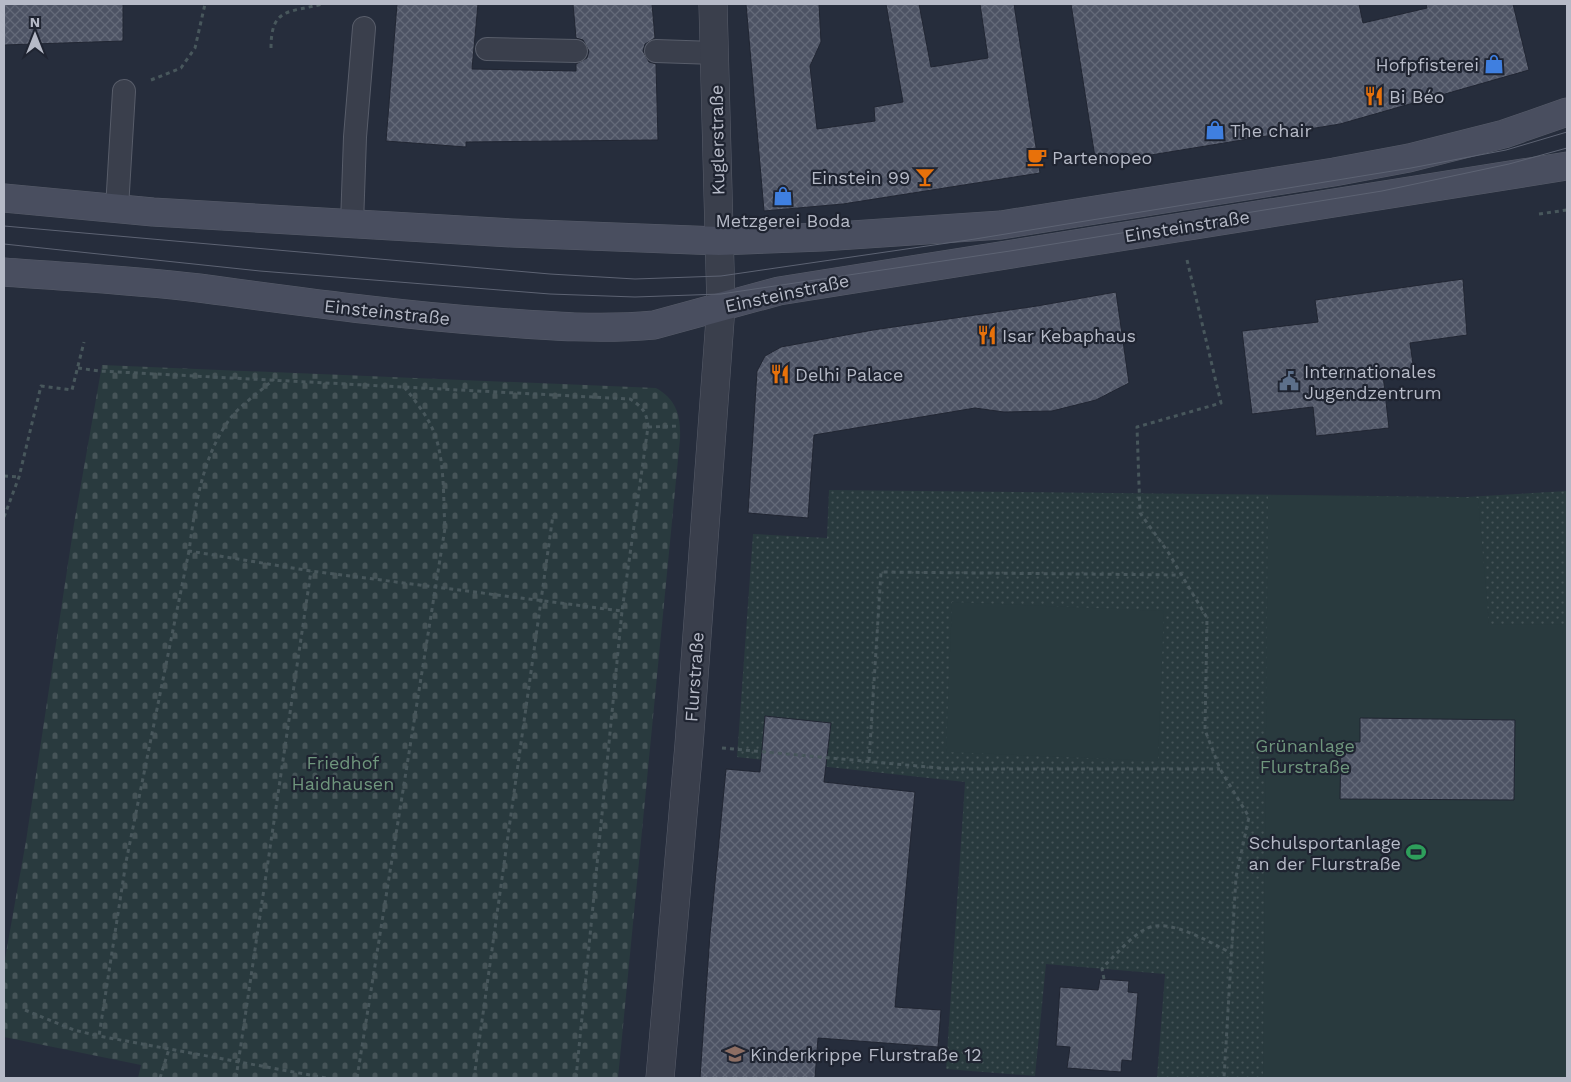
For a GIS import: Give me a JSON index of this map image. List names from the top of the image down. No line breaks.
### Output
{"streets":{"main road":["Einsteinstraße"],"street":["Kuglerstraße","Flurstraße"]},"crossings":[["Kuglerstraße","Einsteinstraße"],["Kuglerstraße","Flurstraße"],["Einsteinstraße","Flurstraße"]],"parks":["Grünanlage Flurstraße","Friedhof Haidhausen"],"places":{"shop":["Hofpfisterei","The chair","Metzgerei Boda"],"restaurant":["Bi Béo","Isar Kebaphaus","Delhi Palace"],"cafe":["Partenopeo"],"bar":["Einstein 99"],"public building":["Internationales Jugendzentrum"],"sports":["Schulsportanlage an der Flurstraße"],"school or university":["Kinderkrippe Flurstraße 12"]},"north":"top"}
